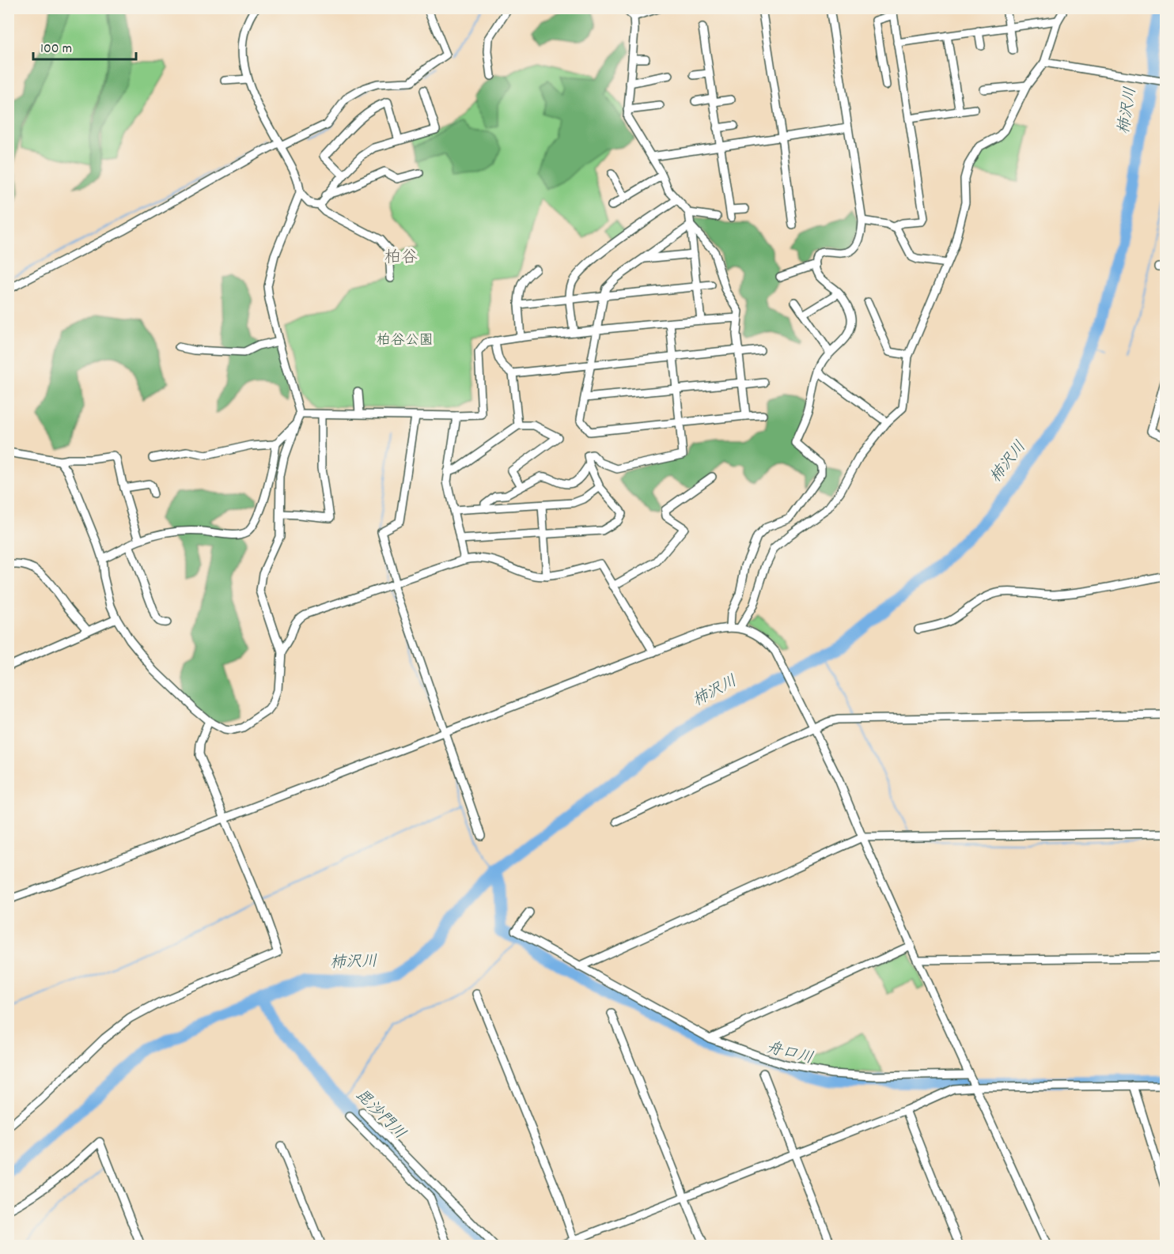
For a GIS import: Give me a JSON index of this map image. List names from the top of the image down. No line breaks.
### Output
{"districts":["柏谷"],"water":["柿沢川","舟口川","毘沙門川"],"parks":["柏谷公園"],"scale_bar":"100 m"}
